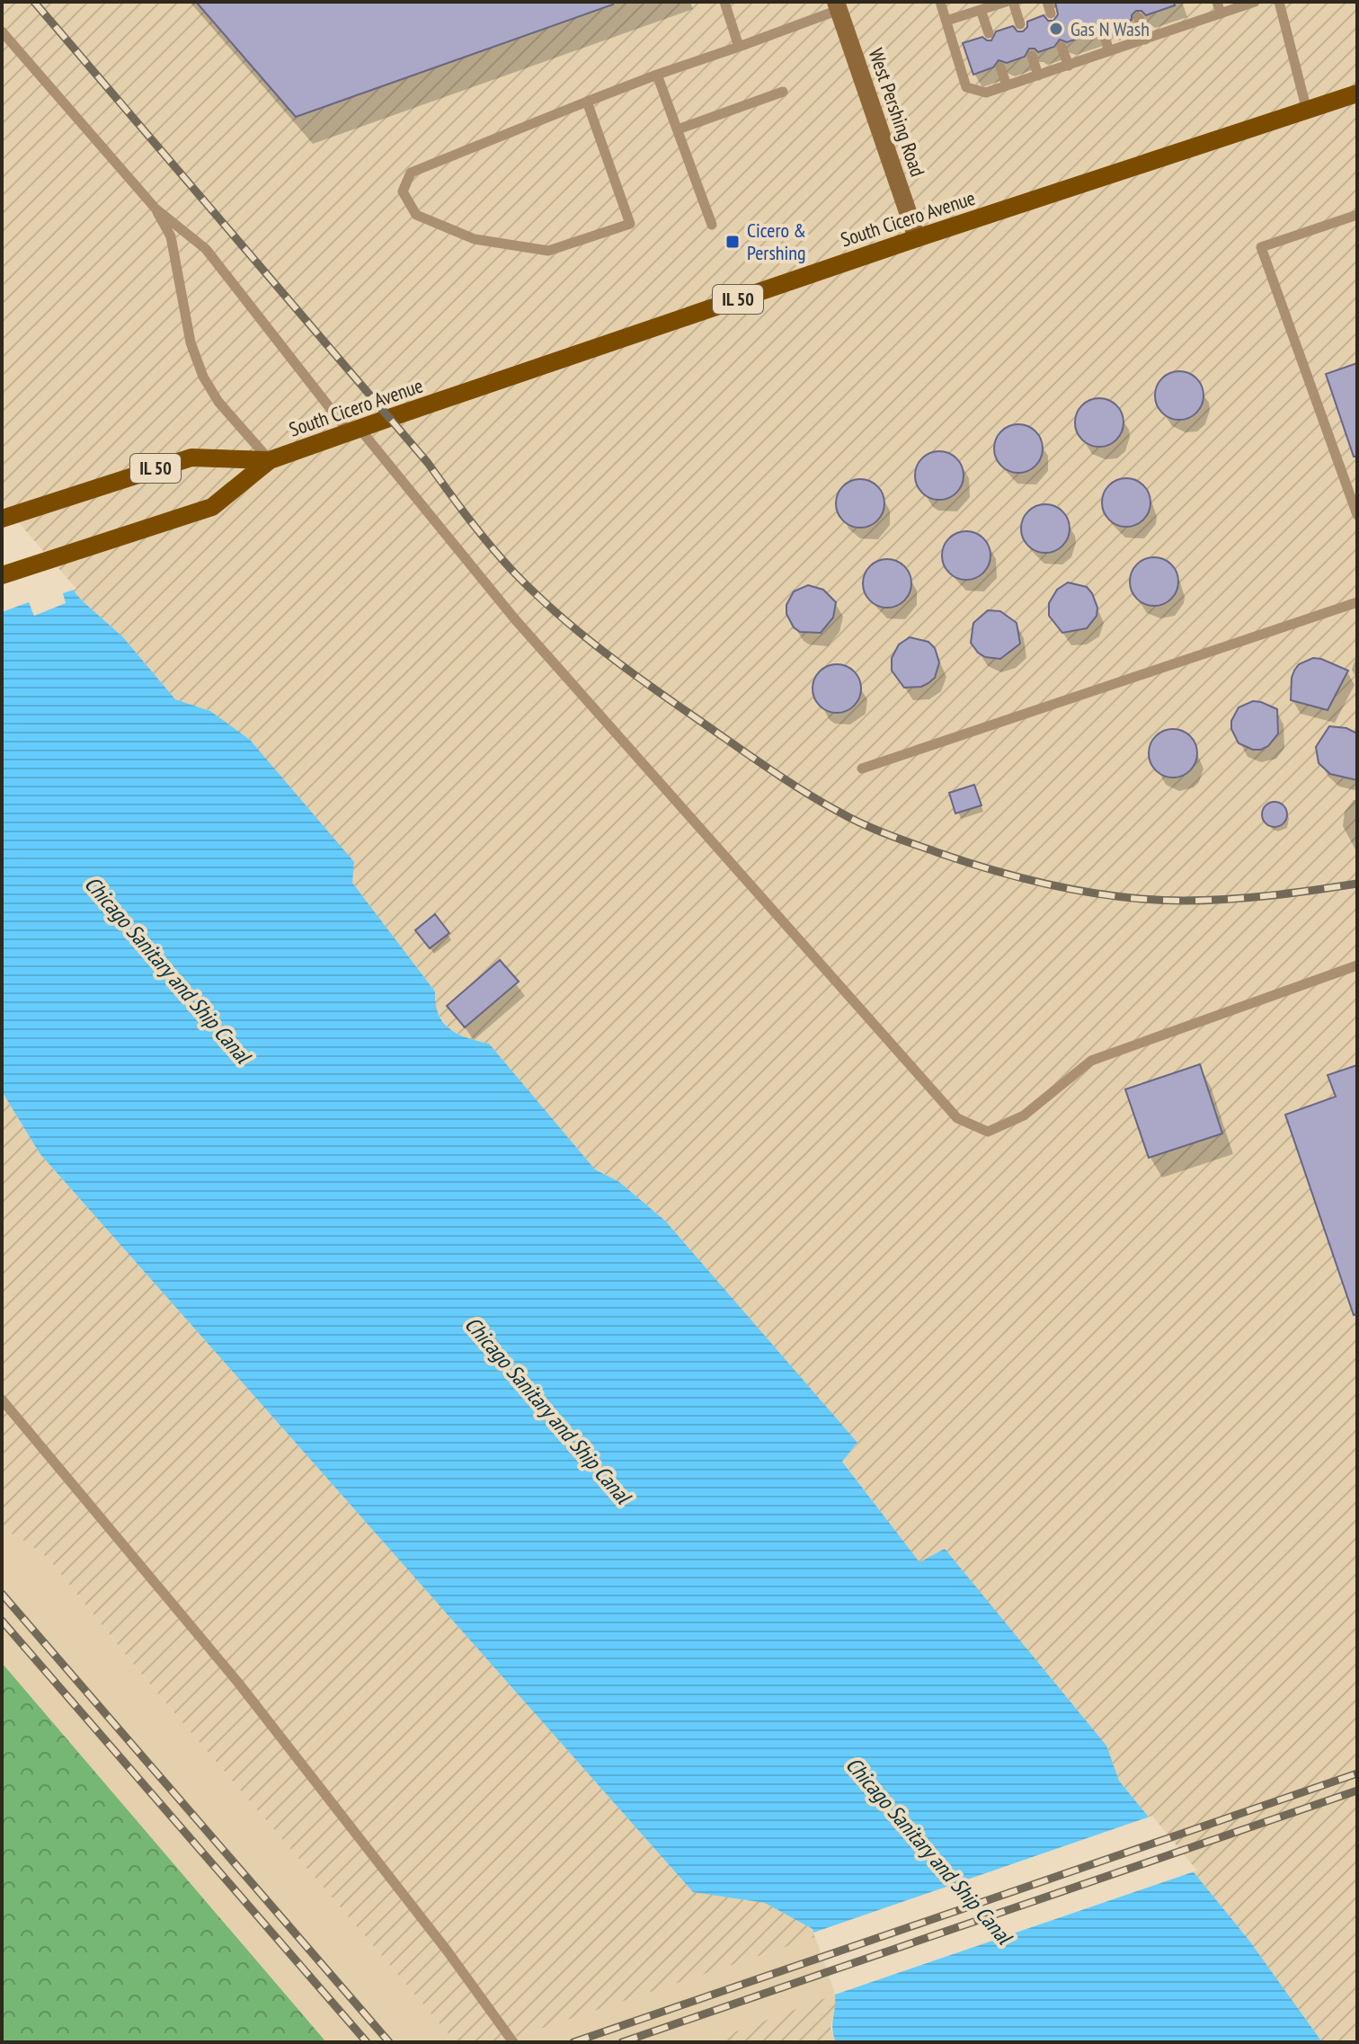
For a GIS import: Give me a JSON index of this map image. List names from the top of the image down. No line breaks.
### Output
{"streets":{"main road":["West Pershing Road","South Cicero Avenue","IL 50"]},"crossings":[["West Pershing Road","South Cicero Avenue"]],"water":["Chicago Sanitary and Ship Canal"],"places":{"other":["Gas N Wash"],"transit":["Cicero & Pershing"]}}
